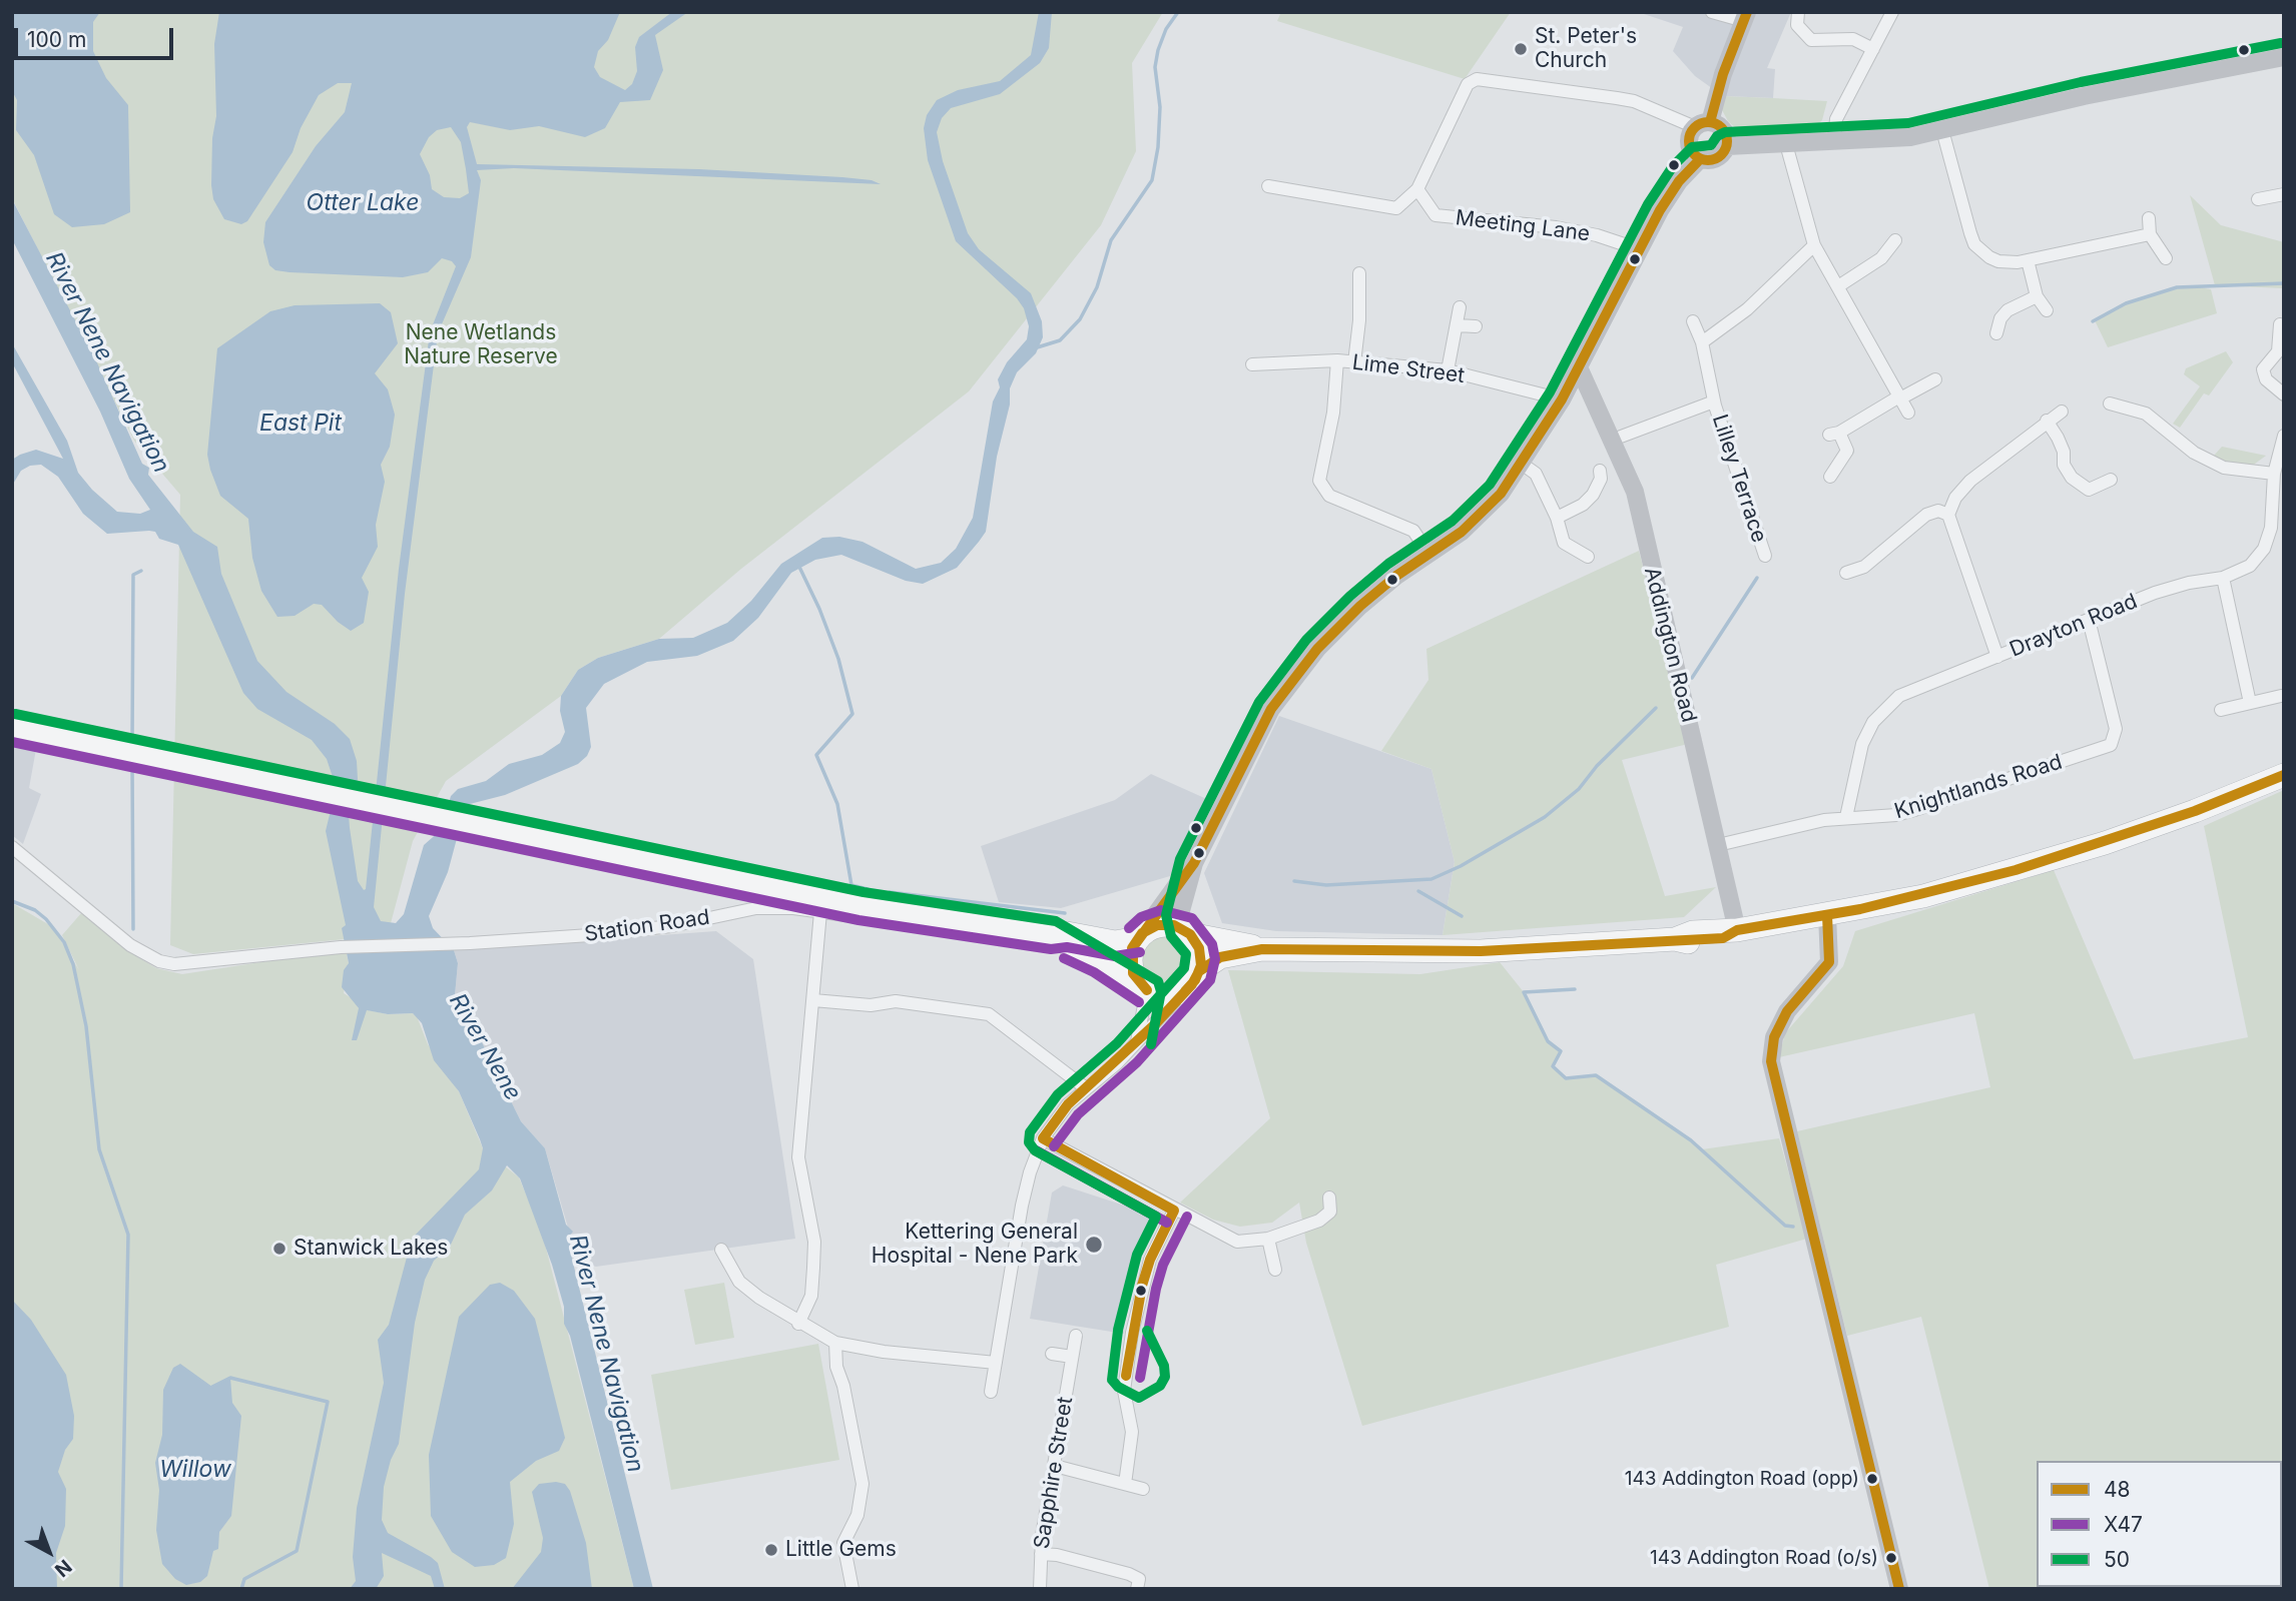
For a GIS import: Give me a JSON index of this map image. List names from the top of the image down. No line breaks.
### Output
{"streets":{"highway":["Station Road"],"main road":["Addington Road"],"street":["Meeting Lane","Lime Street","Lilley Terrace","Drayton Road","Knightlands Road","Sapphire Street"]},"crossings":[["Drayton Road","Knightlands Road"],["Addington Road","Knightlands Road"]],"water":["Otter Lake","River Nene Navigation","East Pit","River Nene","Willow"],"parks":["Nene Wetlands Nature Reserve"],"places":["St. Peter's Church","Kettering General Hospital - Nene Park","Stanwick Lakes","143 Addington Road (opp)","Little Gems","143 Addington Road (o/s)"],"lines":["transit line 48","transit line 50","transit line X47"],"legend":["48","X47","50"],"scale_bar":"100 m","north":"bottom right"}
